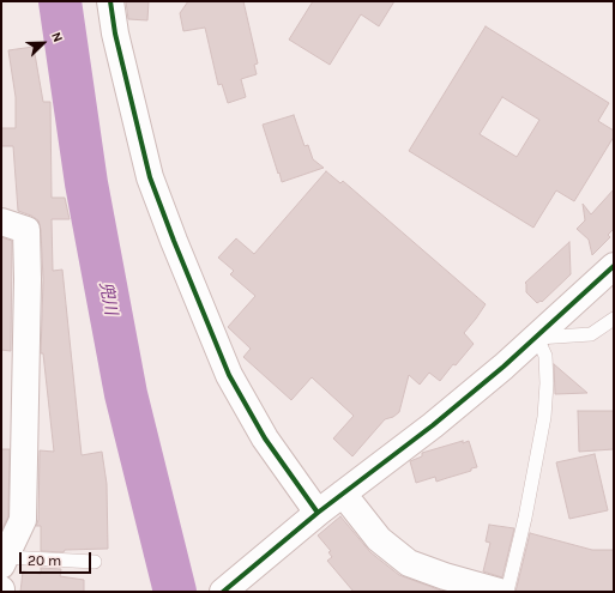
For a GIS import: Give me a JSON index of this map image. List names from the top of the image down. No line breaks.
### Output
{"water":["兜川"],"scale_bar":"20 m","north":"top right"}
